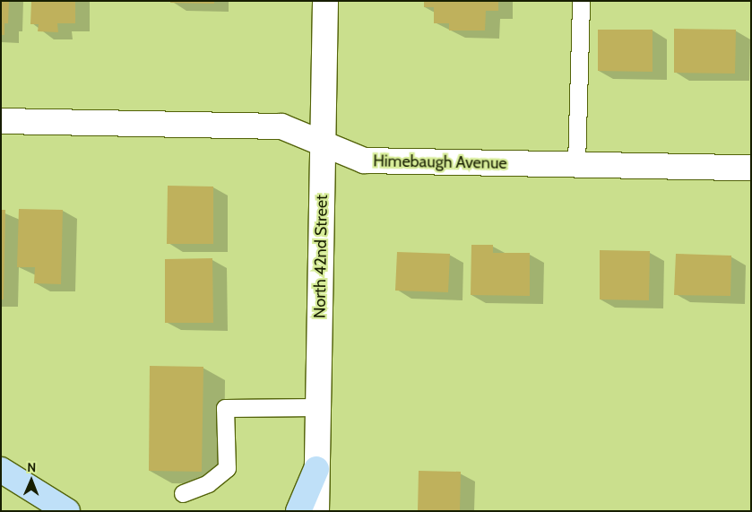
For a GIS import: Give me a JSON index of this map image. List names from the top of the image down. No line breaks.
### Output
{"streets":{"street":["Himebaugh Avenue","North 42nd Street"]},"crossings":[["Himebaugh Avenue","North 42nd Street"]],"north":"top"}
